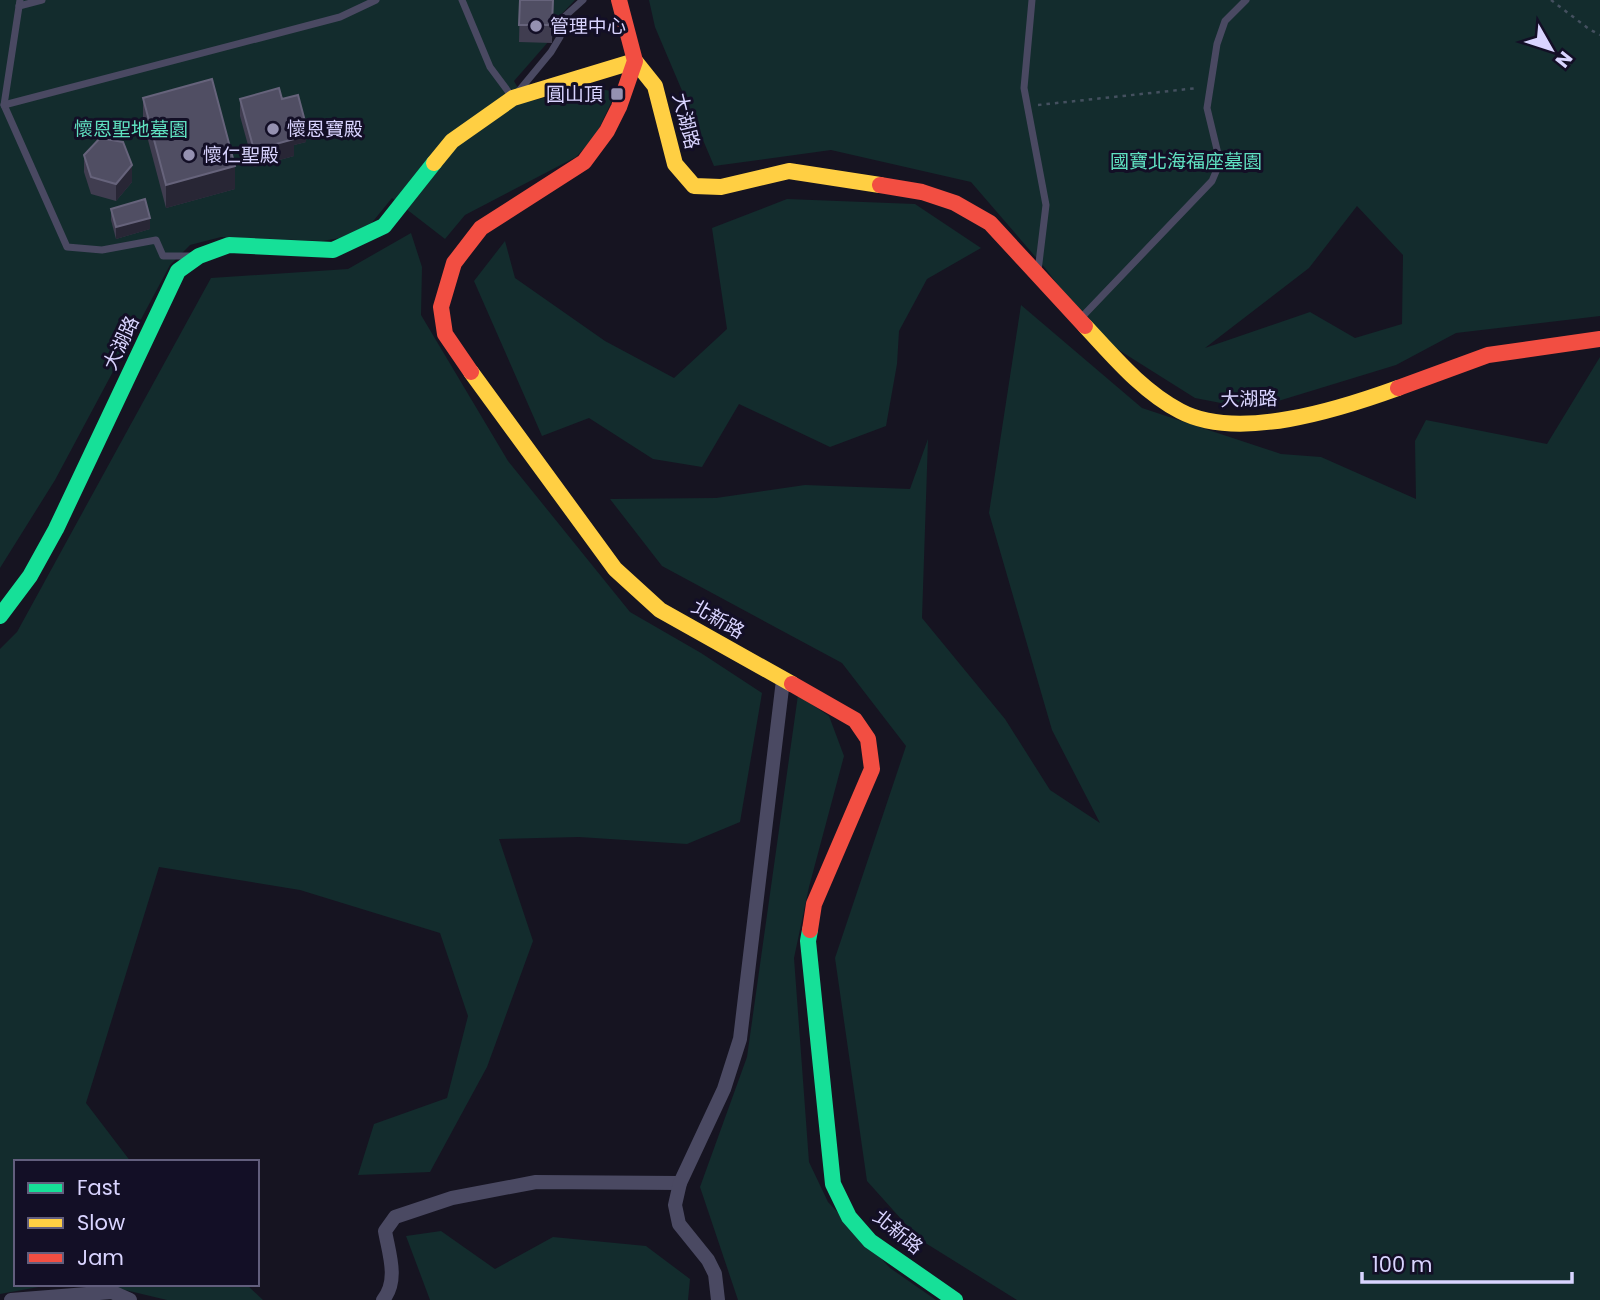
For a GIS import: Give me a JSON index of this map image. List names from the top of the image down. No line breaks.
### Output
{"streets":{"street":["大湖路","北新路"]},"crossings":[["大湖路","北新路"]],"parks":["懷恩聖地墓園","國寶北海福座墓園"],"places":{"other":["管理中心","懷恩寶殿","懷仁聖殿"],"transit":["圓山頂"]},"legend":["Fast","Slow","Jam"],"scale_bar":"100 m","north":"bottom right"}
